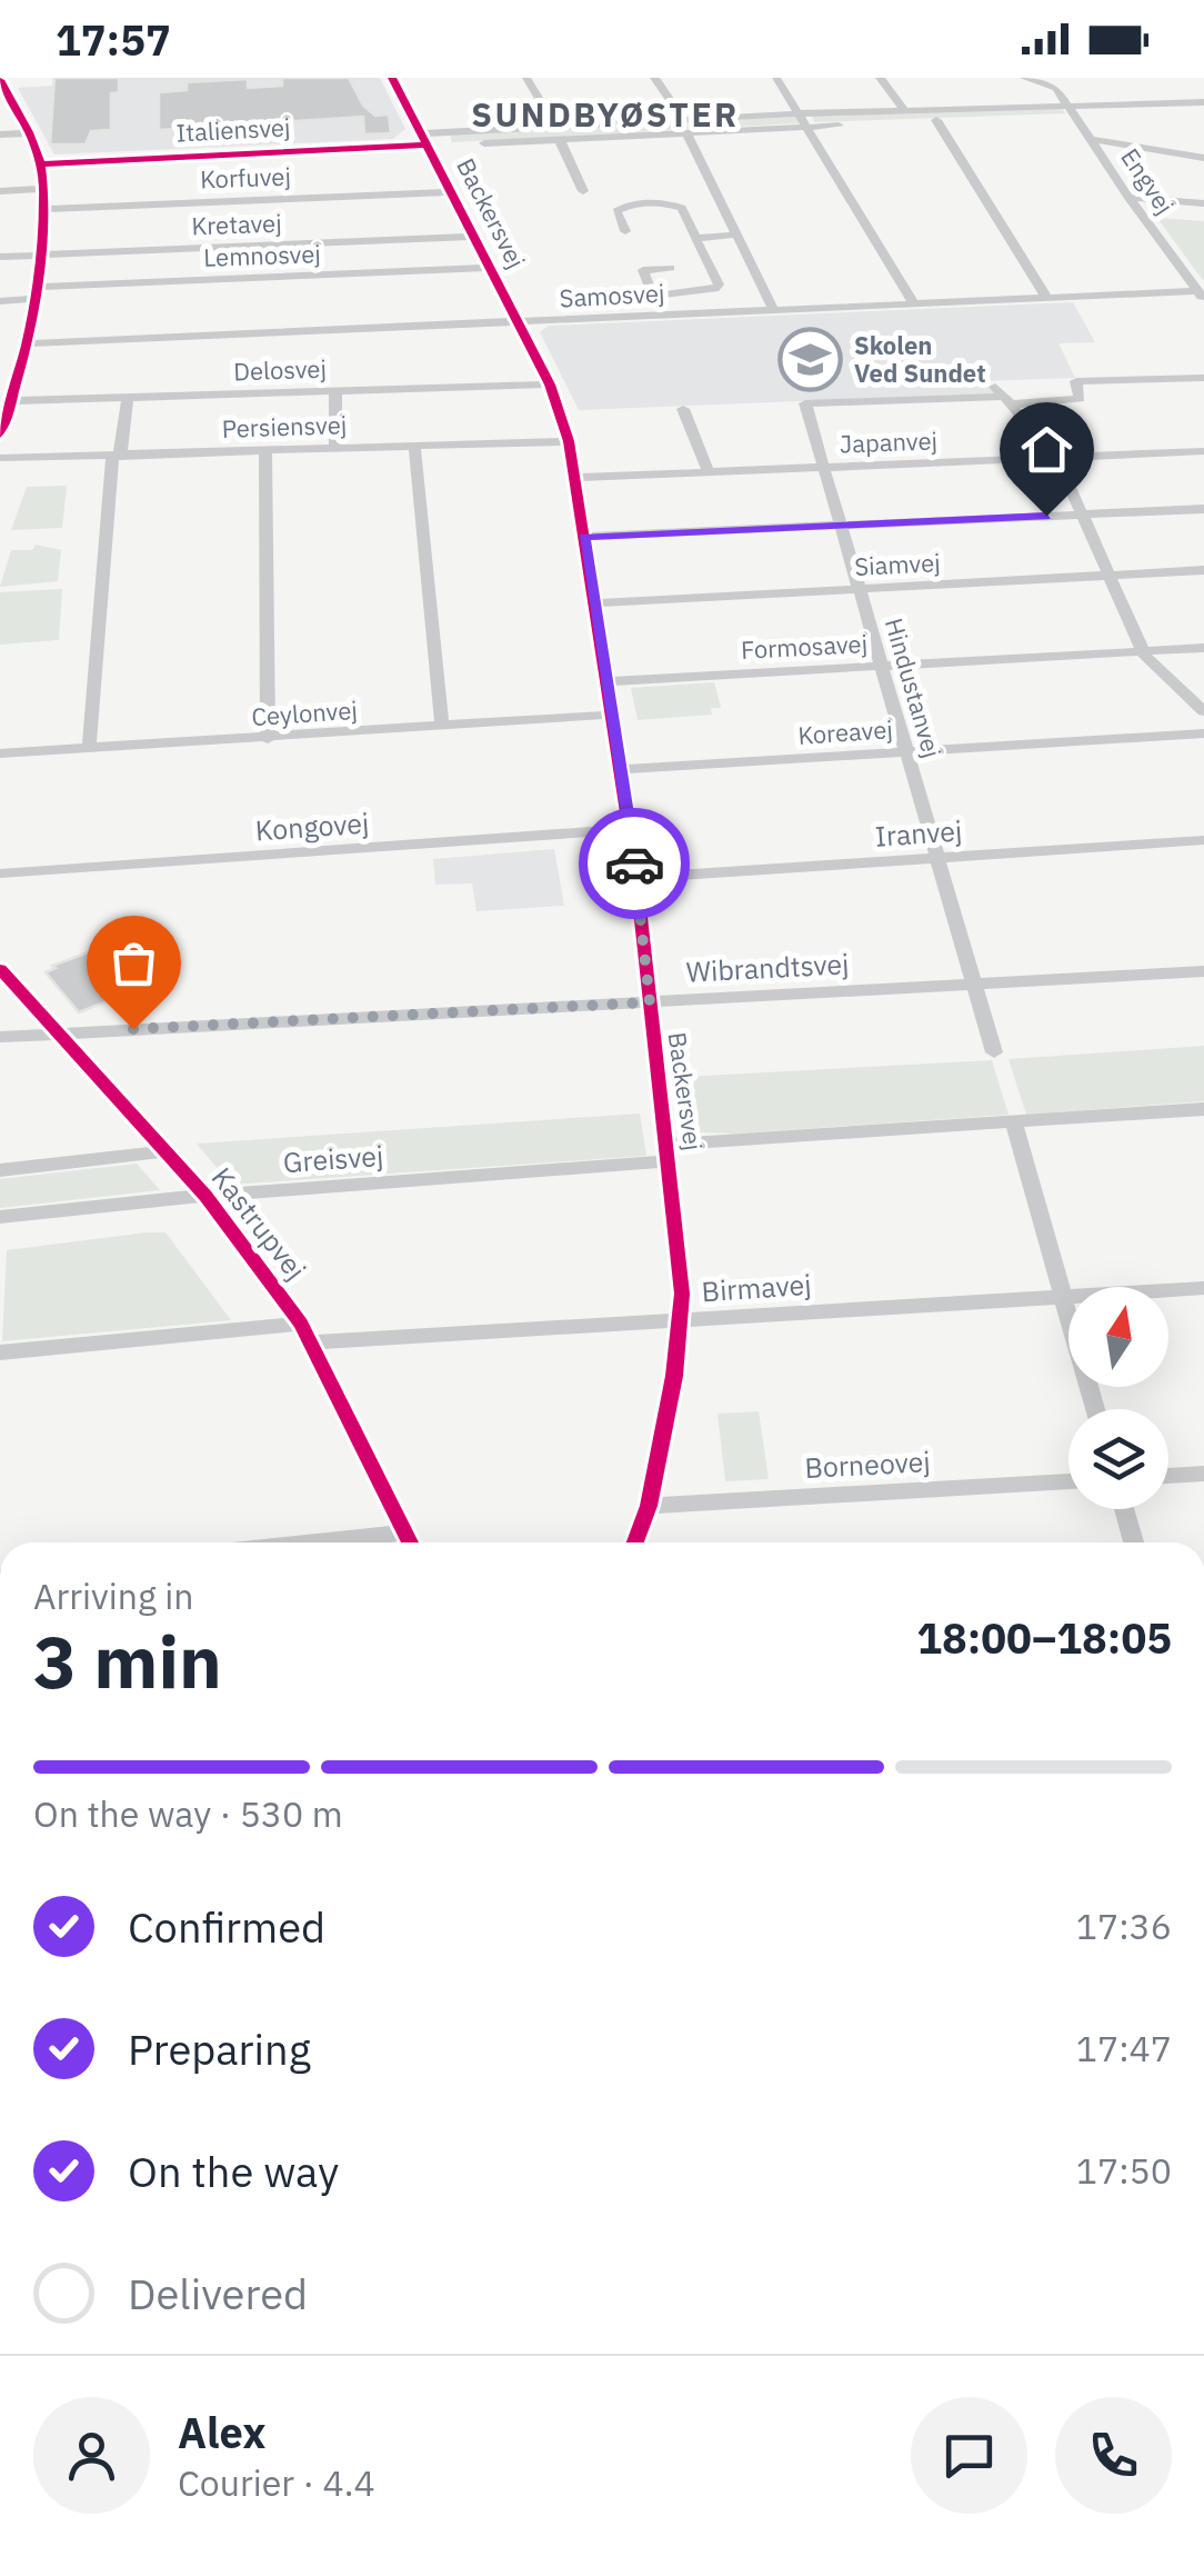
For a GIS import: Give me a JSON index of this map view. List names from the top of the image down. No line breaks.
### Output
{"streets":{"street":["Italiensvej","Korfuvej","Engvej","Backersvej","Kretavej","Lemnosvej","Samosvej","Delosvej","Persiensvej","Japanvej","Siamvej","Formosavej","Hindustanvej","Ceylonvej","Koreavej","Kongovej","Iranvej","Wibrandtsvej","Greisvej","Kastrupvej","Birmavej","Borneovej"]},"crossings":[["Italiensvej","Engvej"],["Italiensvej","Backersvej"],["Korfuvej","Backersvej"],["Engvej","Samosvej"],["Backersvej","Kretavej"],["Backersvej","Lemnosvej"],["Backersvej","Samosvej"],["Backersvej","Delosvej"],["Backersvej","Persiensvej"],["Backersvej","Japanvej"],["Backersvej","Siamvej"],["Backersvej","Formosavej"],["Backersvej","Ceylonvej"],["Backersvej","Koreavej"],["Backersvej","Kongovej"],["Backersvej","Iranvej"],["Backersvej","Wibrandtsvej"],["Backersvej","Greisvej"],["Backersvej","Birmavej"],["Backersvej","Borneovej"],["Japanvej","Hindustanvej"],["Siamvej","Hindustanvej"],["Formosavej","Hindustanvej"],["Hindustanvej","Koreavej"],["Hindustanvej","Iranvej"],["Hindustanvej","Wibrandtsvej"],["Wibrandtsvej","Kastrupvej"],["Greisvej","Kastrupvej"],["Kastrupvej","Birmavej"]],"districts":["SUNDBYØSTER"],"places":{"school or university":["Skolen Ved Sundet"]},"north":"top","page":{"status":"17:57","heading":["3 min","Arriving in","18:00–18:05"],"panel":["Alex","Courier · 4.4"],"bar":"On the way · 530 m","list":[["Confirmed","17:36"],["Preparing","17:47"],["On the way","17:50"],"Delivered"]}}
